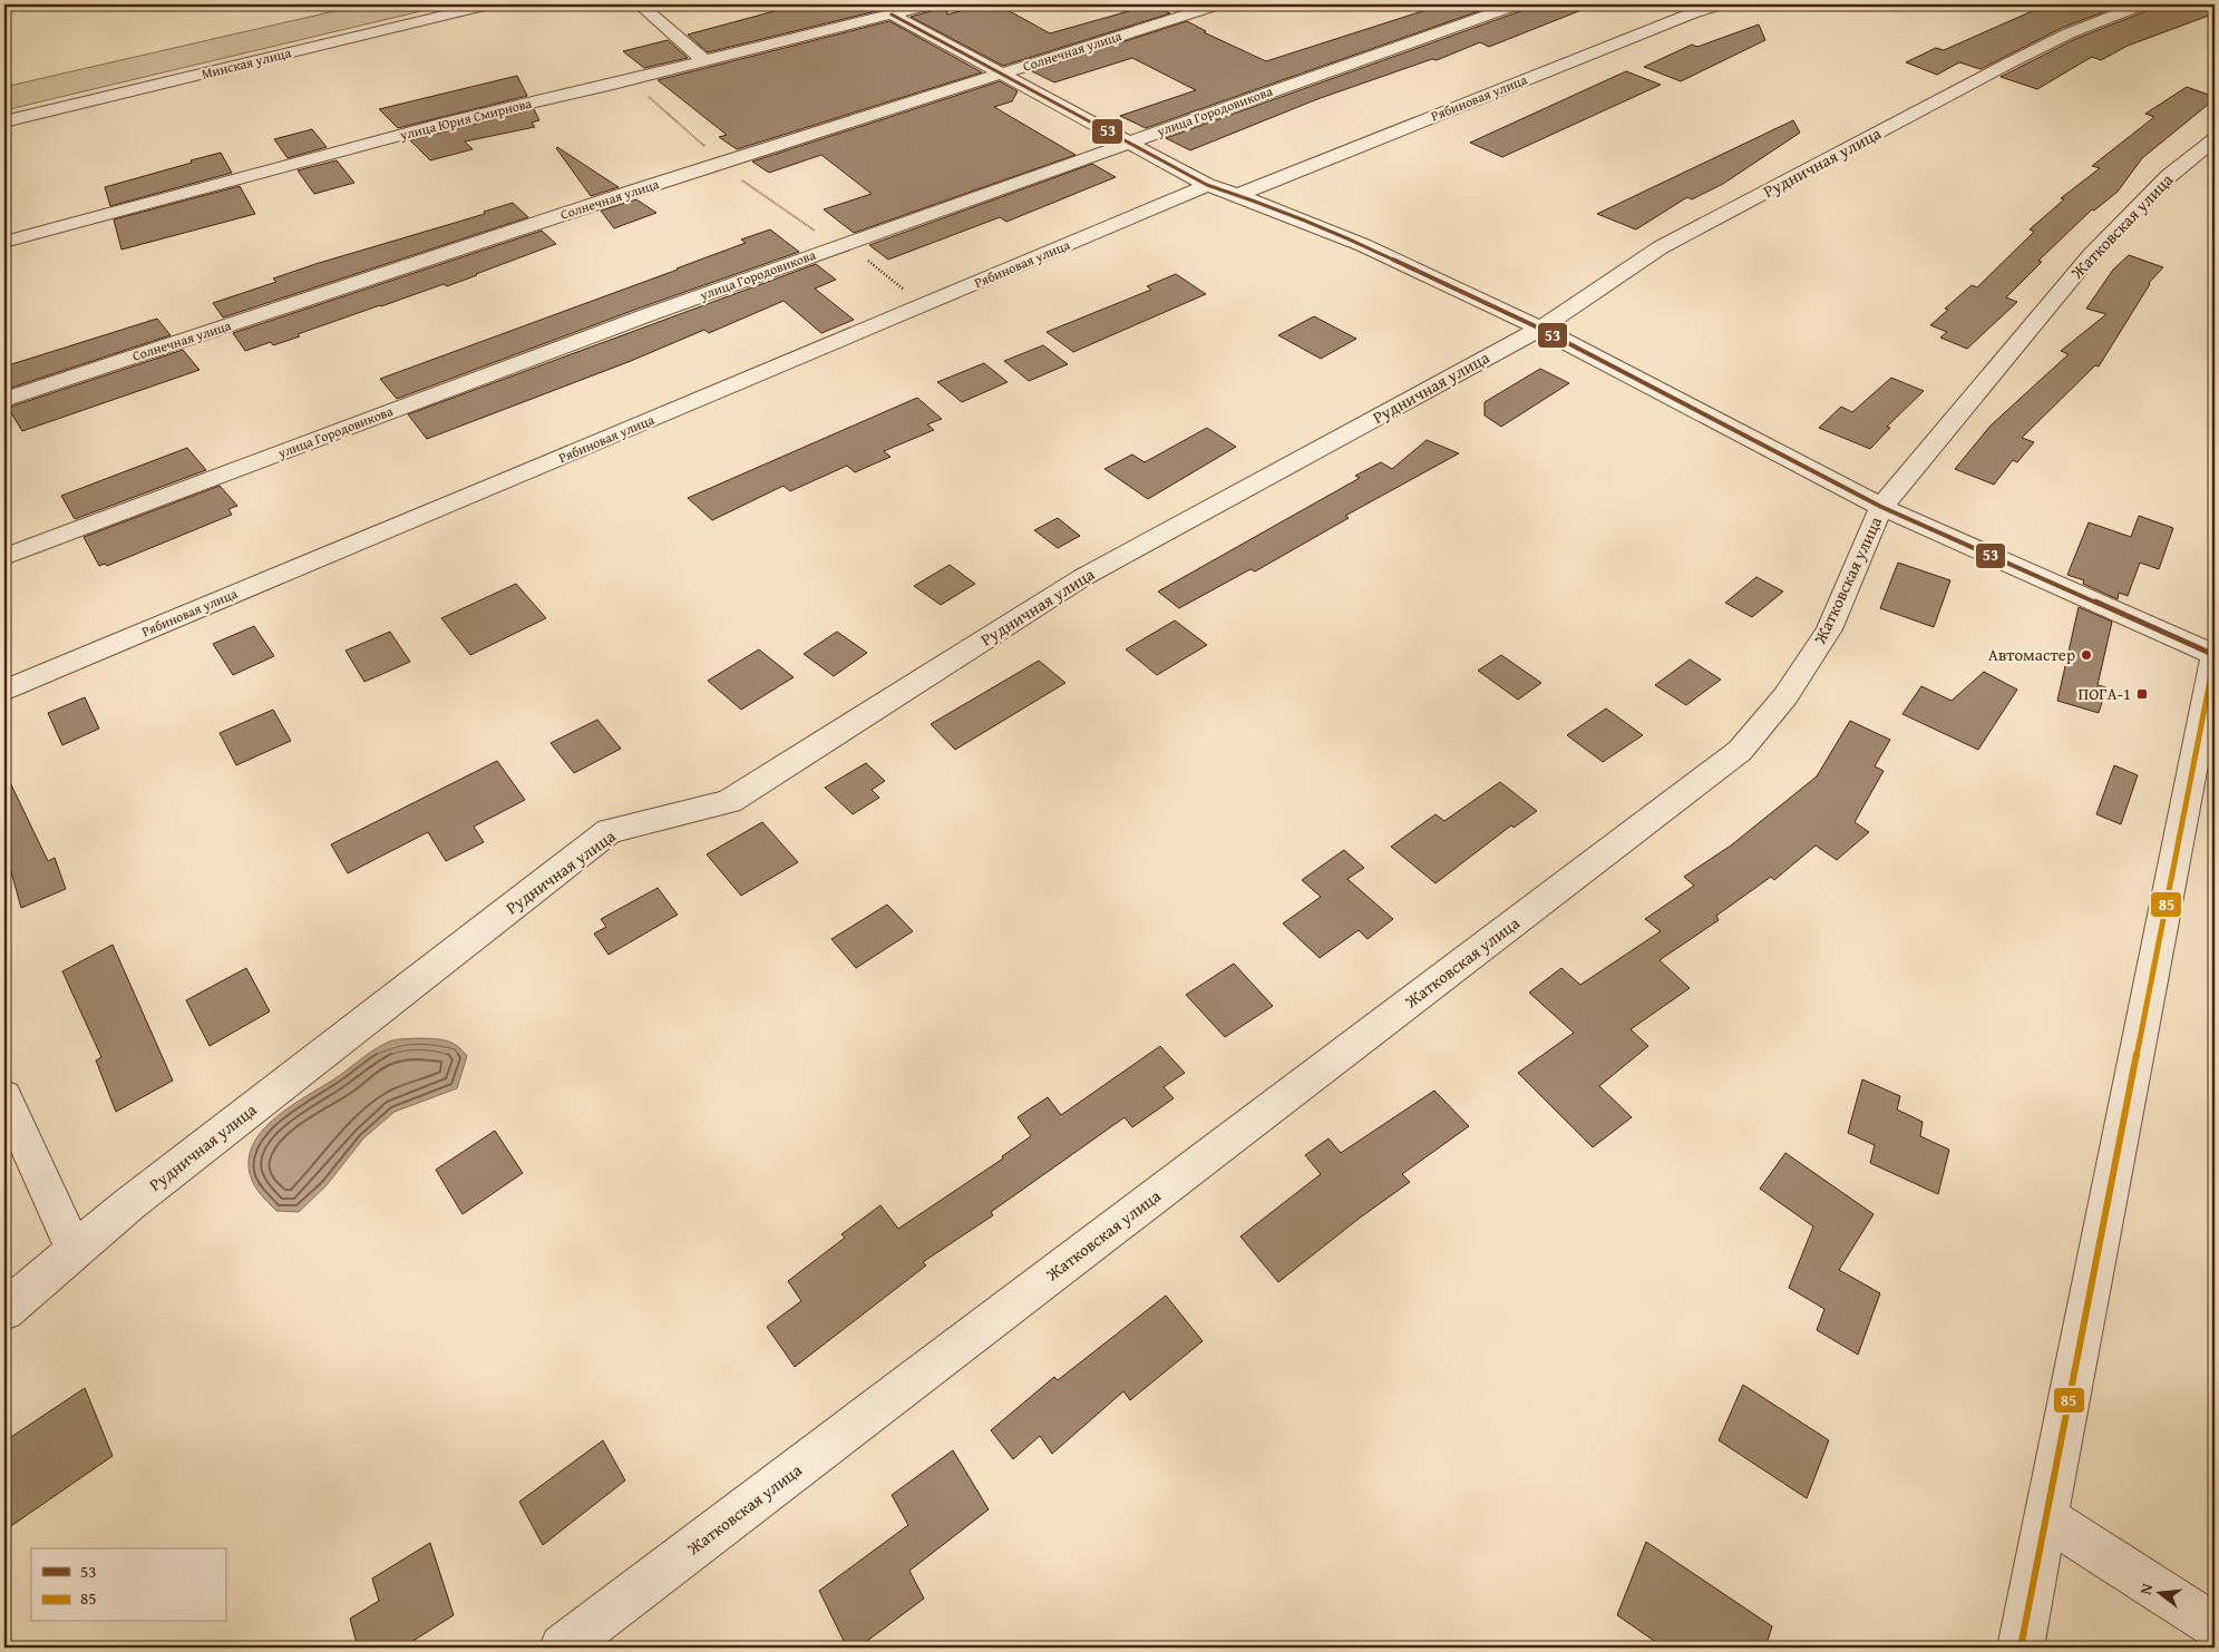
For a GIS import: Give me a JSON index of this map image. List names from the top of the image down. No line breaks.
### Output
{"streets":{"street":["Солнечная улица","Минская улица","Рябиновая улица","улица Городовикова","улица Юрия Смирнова","Рудничная улица","Жатковская улица"]},"places":{"other":["Автомастер"],"transit":["ПОГА-1"]},"lines":["transit line 53","transit line 85"],"legend":["53","85"],"north":"left"}
